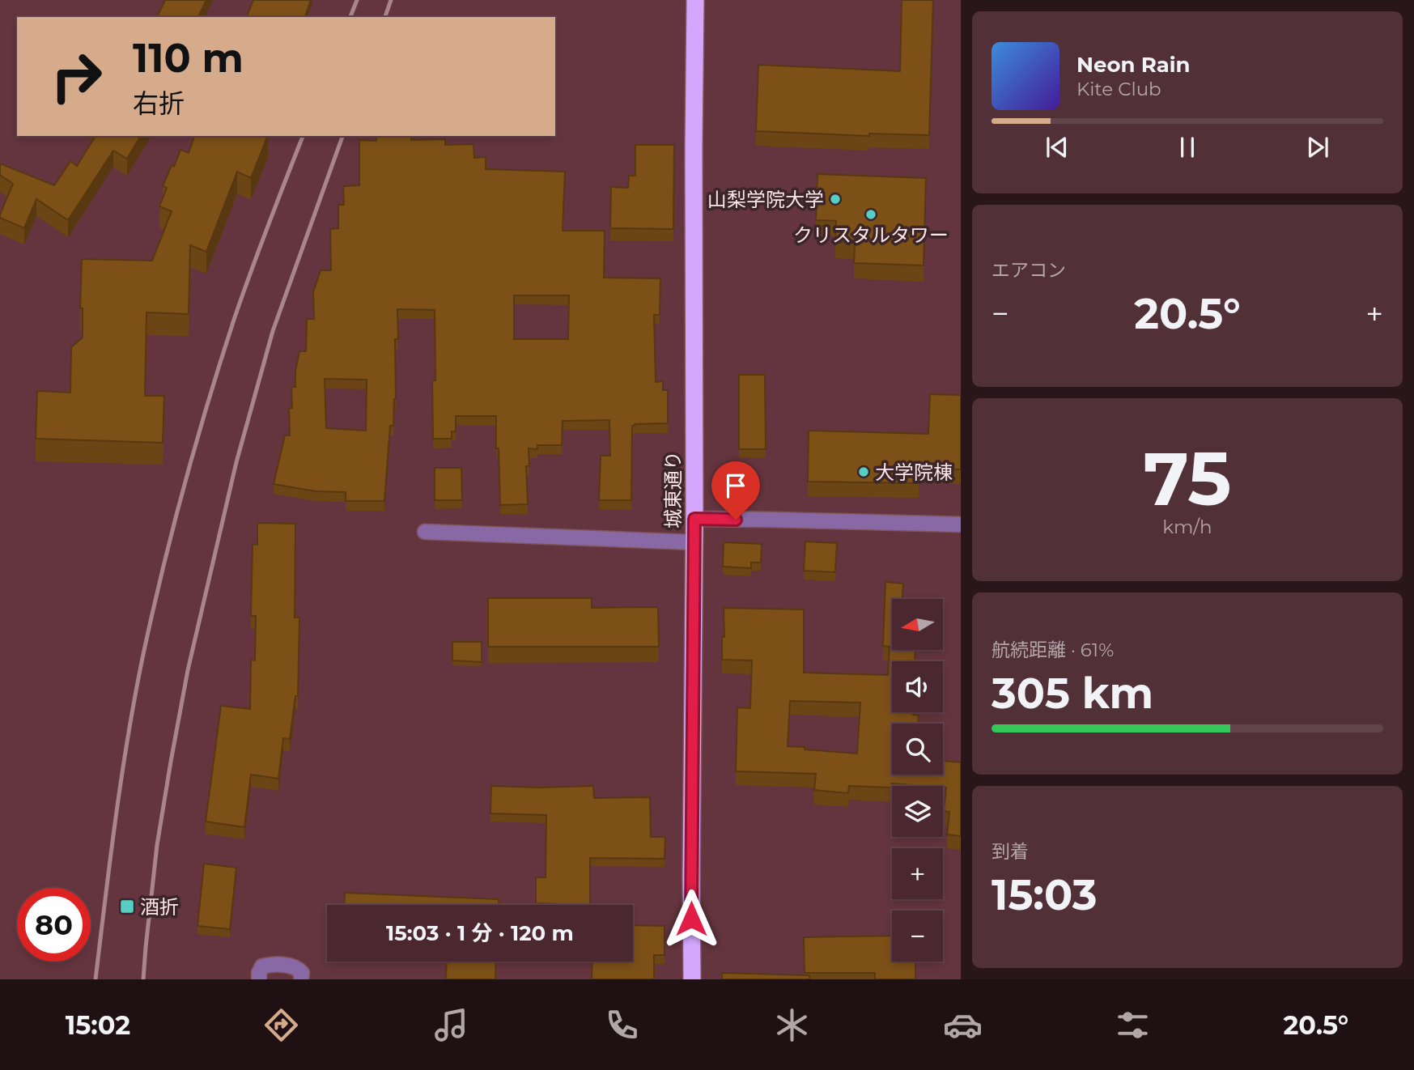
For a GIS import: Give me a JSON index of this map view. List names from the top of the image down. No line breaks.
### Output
{"streets":{"highway":["城東通り"]},"places":{"other":["山梨学院大学","クリスタルタワー","大学院棟"],"transit":["酒折"]},"north":"left","page":{"turn":["110 m","右折"],"song":["Neon Rain","Kite Club"],"tile":["エアコン",["75","km/h"],["航続距離 · 61%","305 km"],["到着","15:03"]],"heat":["−","20.5°","+"],"map_buttons":["+","−"],"limit":"80","trip":"15:03 · 1 分 · 120 m","tabs":["15:02","20.5°"]}}
